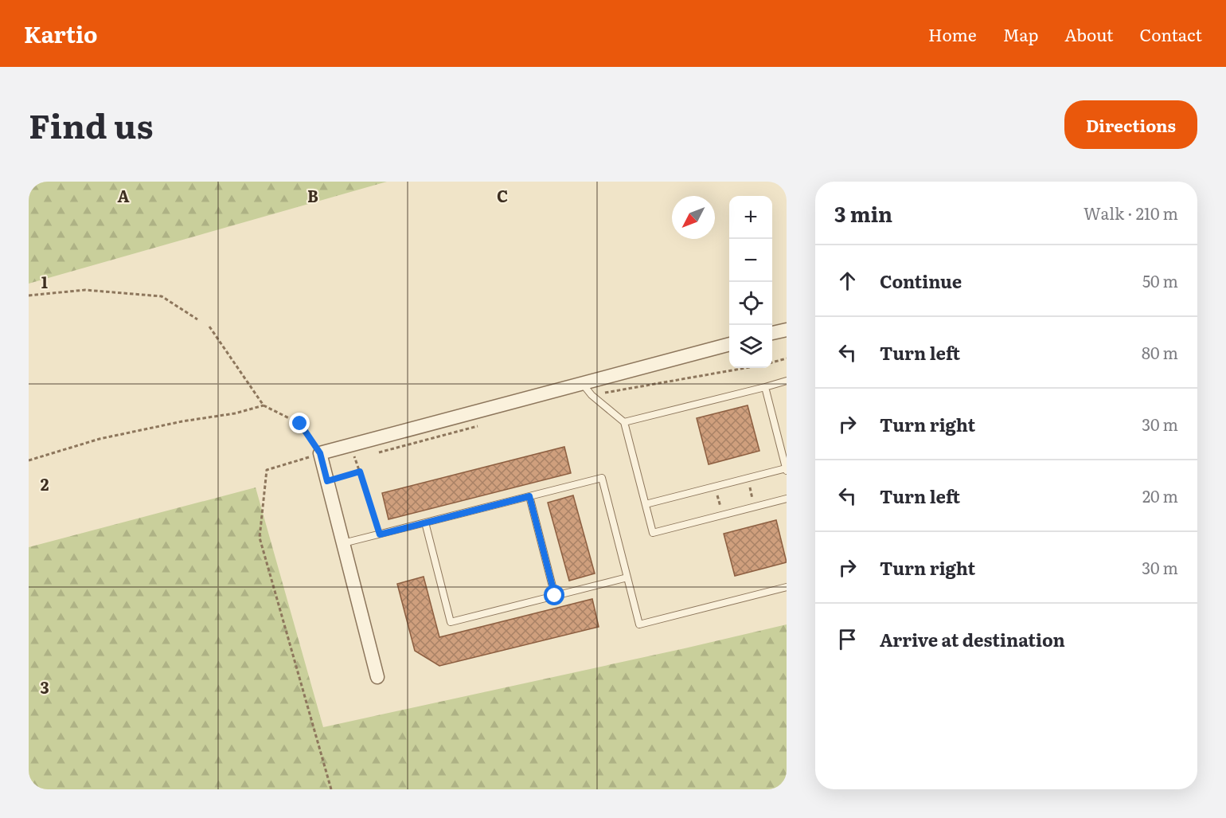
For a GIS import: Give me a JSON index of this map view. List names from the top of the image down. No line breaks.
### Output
{"north":"bottom left","page":{"header":"Kartio","nav":["Home","Map","About","Contact"],"title":"Find us","buttons":"Directions","heading":["3 min","Walk · 210 m"],"map_buttons":["+","−"],"list":[["Continue","50 m"],["Turn left","80 m"],["Turn right","30 m"],["Turn left","20 m"],["Turn right","30 m"],"Arrive at destination"]},"grid":{"columns":["A","B","C"],"rows":["1","2","3"]}}
